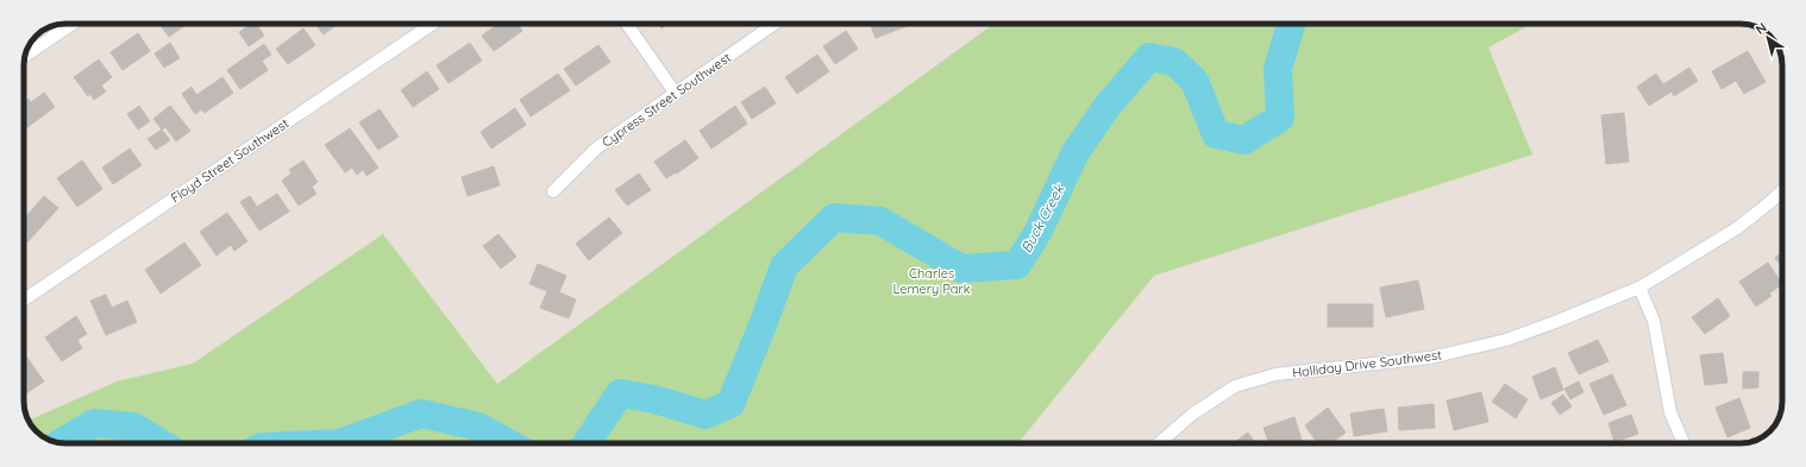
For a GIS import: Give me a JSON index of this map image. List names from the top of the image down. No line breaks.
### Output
{"streets":{"street":["Cypress Street Southwest","Floyd Street Southwest","Holliday Drive Southwest"]},"water":["Buck Creek"],"parks":["Charles Lemery Park"],"north":"top left"}
